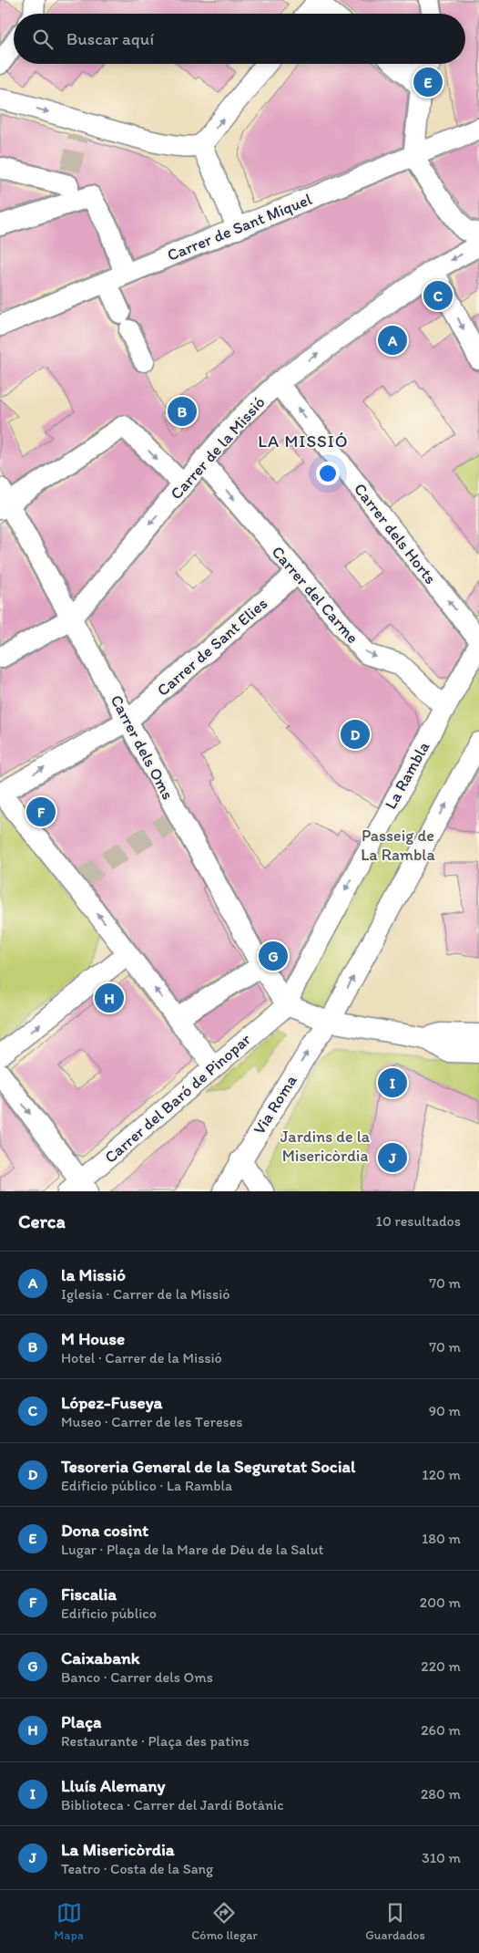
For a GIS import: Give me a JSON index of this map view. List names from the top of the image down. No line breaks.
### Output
{"streets":{"street":["Carrer de Sant Miquel","Carrer de la Missió","Carrer dels Horts","Carrer del Carme","Carrer de Sant Elies","Carrer dels Oms","La Rambla","Carrer del Baró de Pinopar","Via Roma"]},"crossings":[["Carrer de la Missió","Carrer dels Horts"],["Carrer de la Missió","Carrer del Carme"],["Carrer de la Missió","Carrer dels Oms"],["Carrer del Carme","Carrer de Sant Elies"],["Carrer del Carme","La Rambla"],["Carrer de Sant Elies","Carrer dels Oms"],["Carrer dels Oms","La Rambla"],["Carrer dels Oms","Carrer del Baró de Pinopar"],["La Rambla","Carrer del Baró de Pinopar"]],"one_way":["Carrer dels Horts","Carrer del Carme","Via Roma"],"districts":["LA MISSIÓ"],"parks":["Passeig de La Rambla","Jardins de la Misericòrdia"],"page":{"search":"Buscar aquí","pins":["E","C","A","B","D","F","G","H","I","J"],"heading":["Cerca","10 resultados"],"list":[{"mark":"A","name":"la Missió","note":"Iglesia · Carrer de la Missió","value":"70 m"},{"mark":"B","name":"M House","note":"Hotel · Carrer de la Missió","value":"70 m"},{"mark":"C","name":"López-Fuseya","note":"Museo · Carrer de les Tereses","value":"90 m"},{"mark":"D","name":"Tesoreria General de la Seguretat Social","note":"Edificio público · La Rambla","value":"120 m"},{"mark":"E","name":"Dona cosint","note":"Lugar · Plaça de la Mare de Déu de la Salut","value":"180 m"},{"mark":"F","name":"Fiscalia","note":"Edificio público","value":"200 m"},{"mark":"G","name":"Caixabank","note":"Banco · Carrer dels Oms","value":"220 m"},{"mark":"H","name":"Plaça","note":"Restaurante · Plaça des patins","value":"260 m"},{"mark":"I","name":"Lluís Alemany","note":"Biblioteca · Carrer del Jardí Botànic","value":"280 m"},{"mark":"J","name":"La Misericòrdia","note":"Teatro · Costa de la Sang","value":"310 m"}],"nav":["Mapa","Cómo llegar","Guardados"]}}
